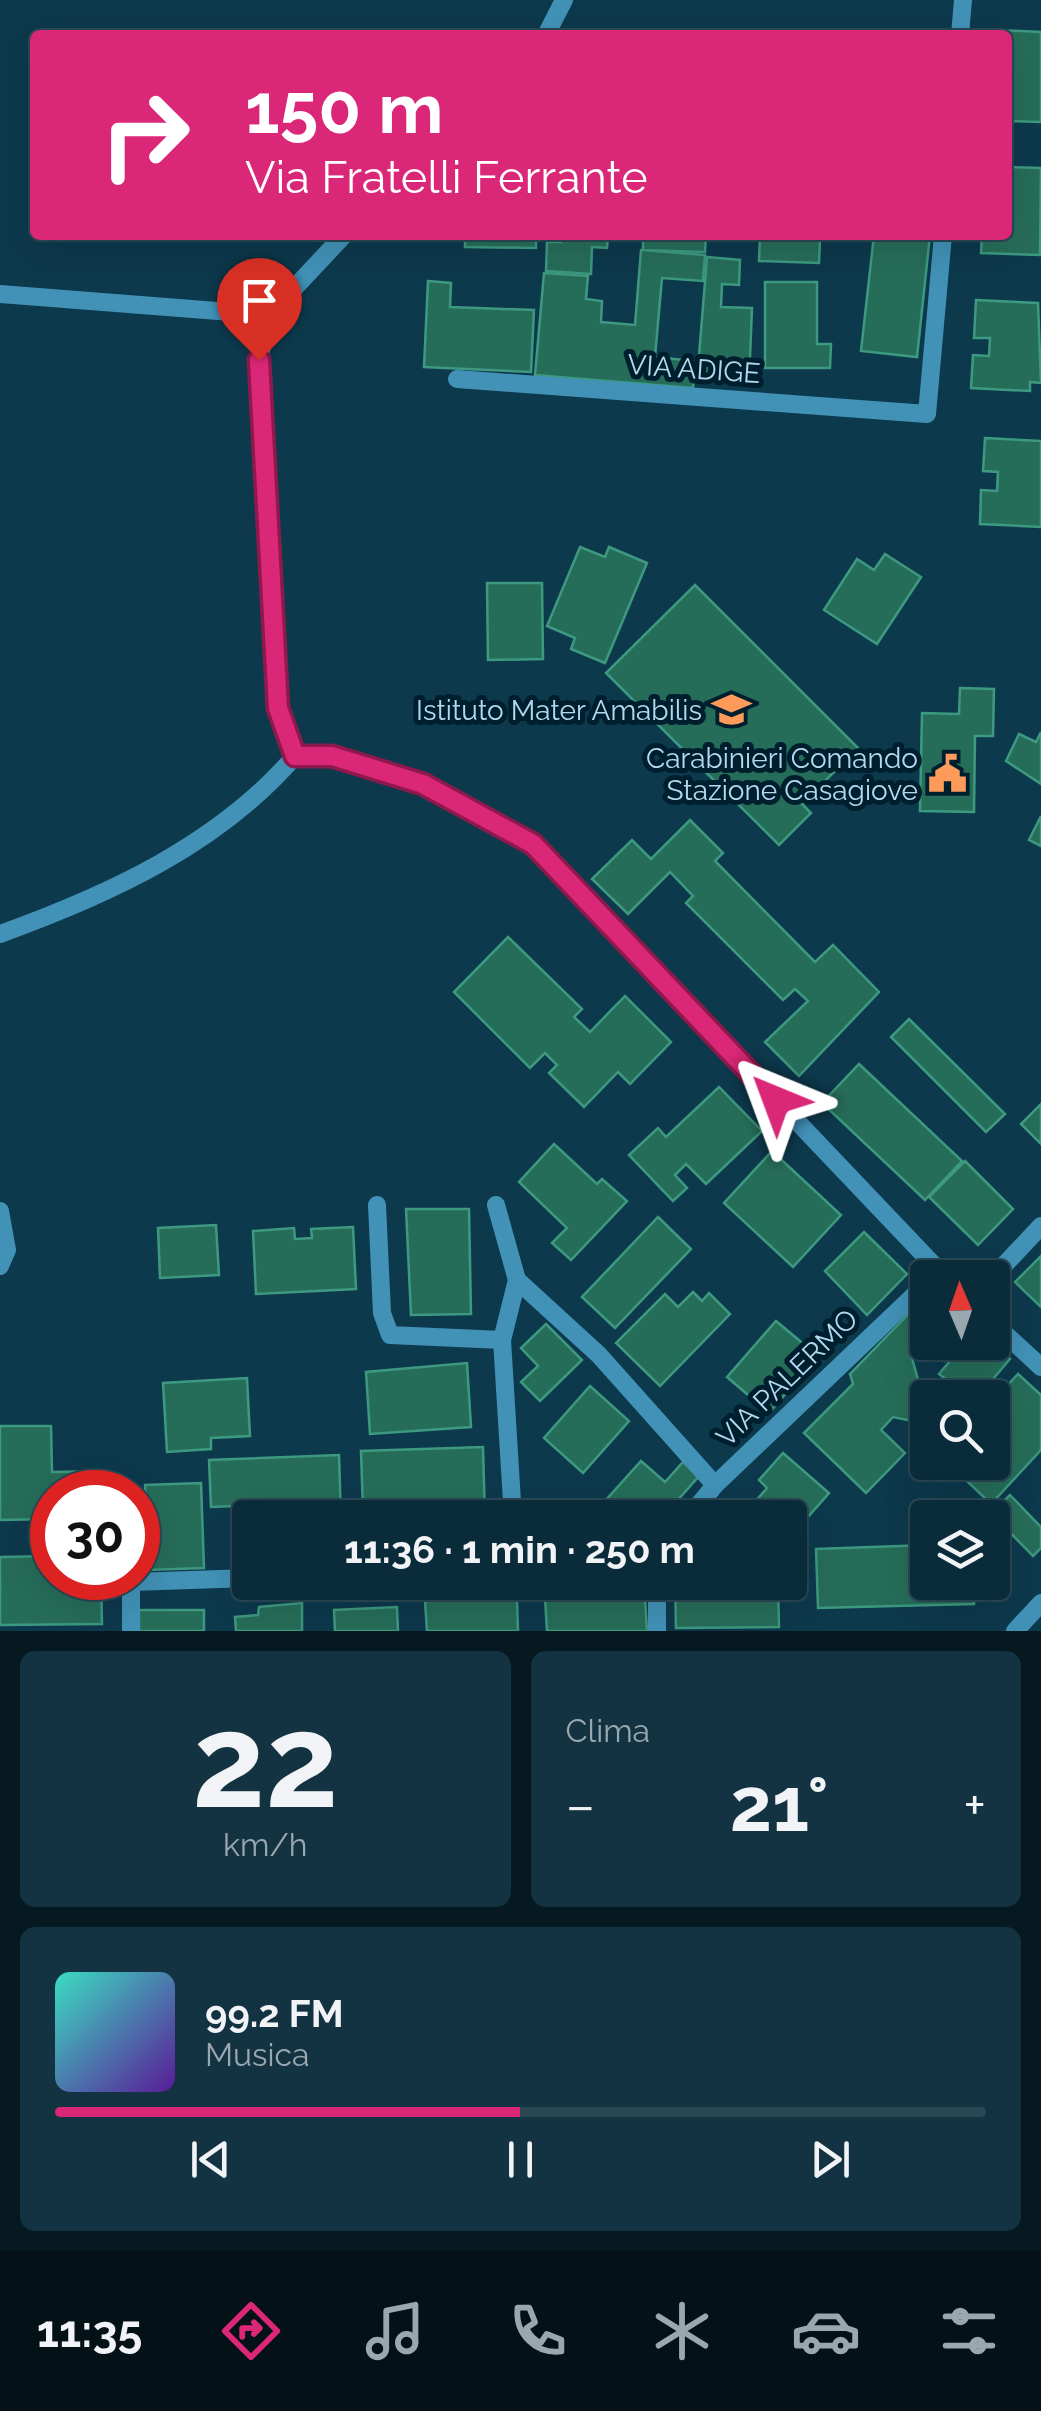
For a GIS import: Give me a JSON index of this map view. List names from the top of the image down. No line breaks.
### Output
{"streets":{"street":["VIA ADIGE","VIA PALERMO"]},"places":{"school or university":["Istituto Mater Amabilis"],"public building":["Carabinieri Comando Stazione Casagiove"]},"north":"top","page":{"turn":["150 m","Via Fratelli Ferrante"],"limit":"30","trip":"11:36 · 1 min · 250 m","tile":[["22","km/h"],"Clima"],"heat":["−","21°","+"],"song":["99.2 FM","Musica"],"tabs":"11:35"}}
